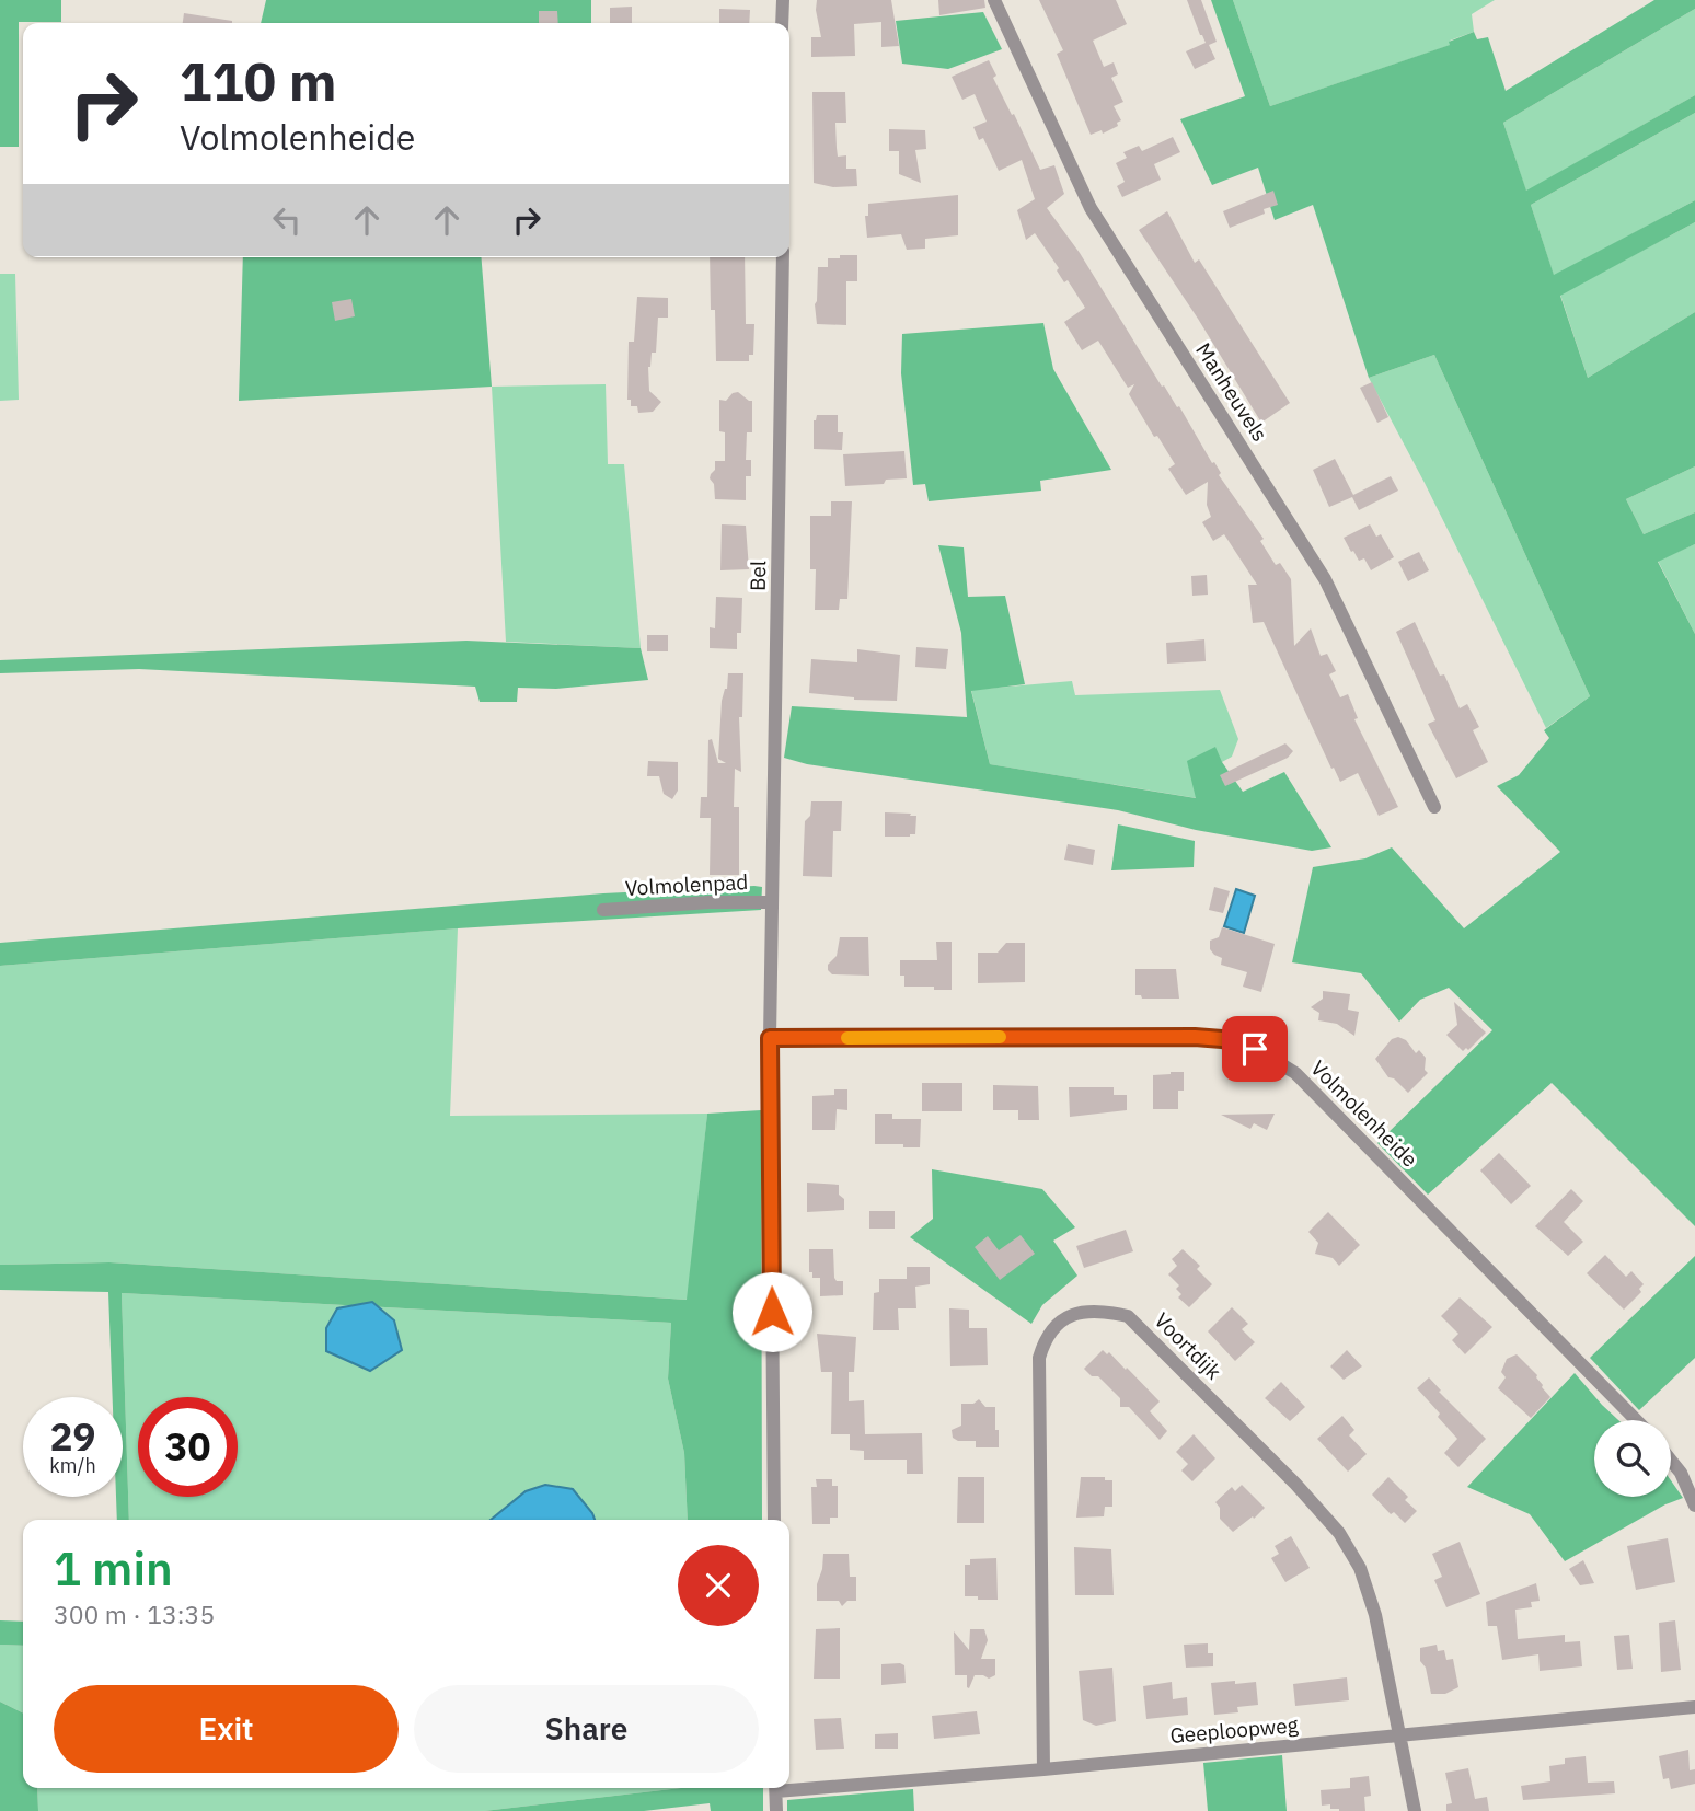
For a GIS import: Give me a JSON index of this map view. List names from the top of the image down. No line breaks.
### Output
{"streets":{"street":["Manheuvels","Bel","Volmolenpad","Volmolenheide","Voortdijk","Geeploopweg"]},"crossings":[["Bel","Volmolenpad"],["Bel","Volmolenheide"],["Voortdijk","Geeploopweg"]],"page":{"turn":["110 m","Volmolenheide"],"speed":"29 km/h","limit":"30","heading":["1 min","300 m · 13:35"],"buttons":["Exit","Share"]}}
